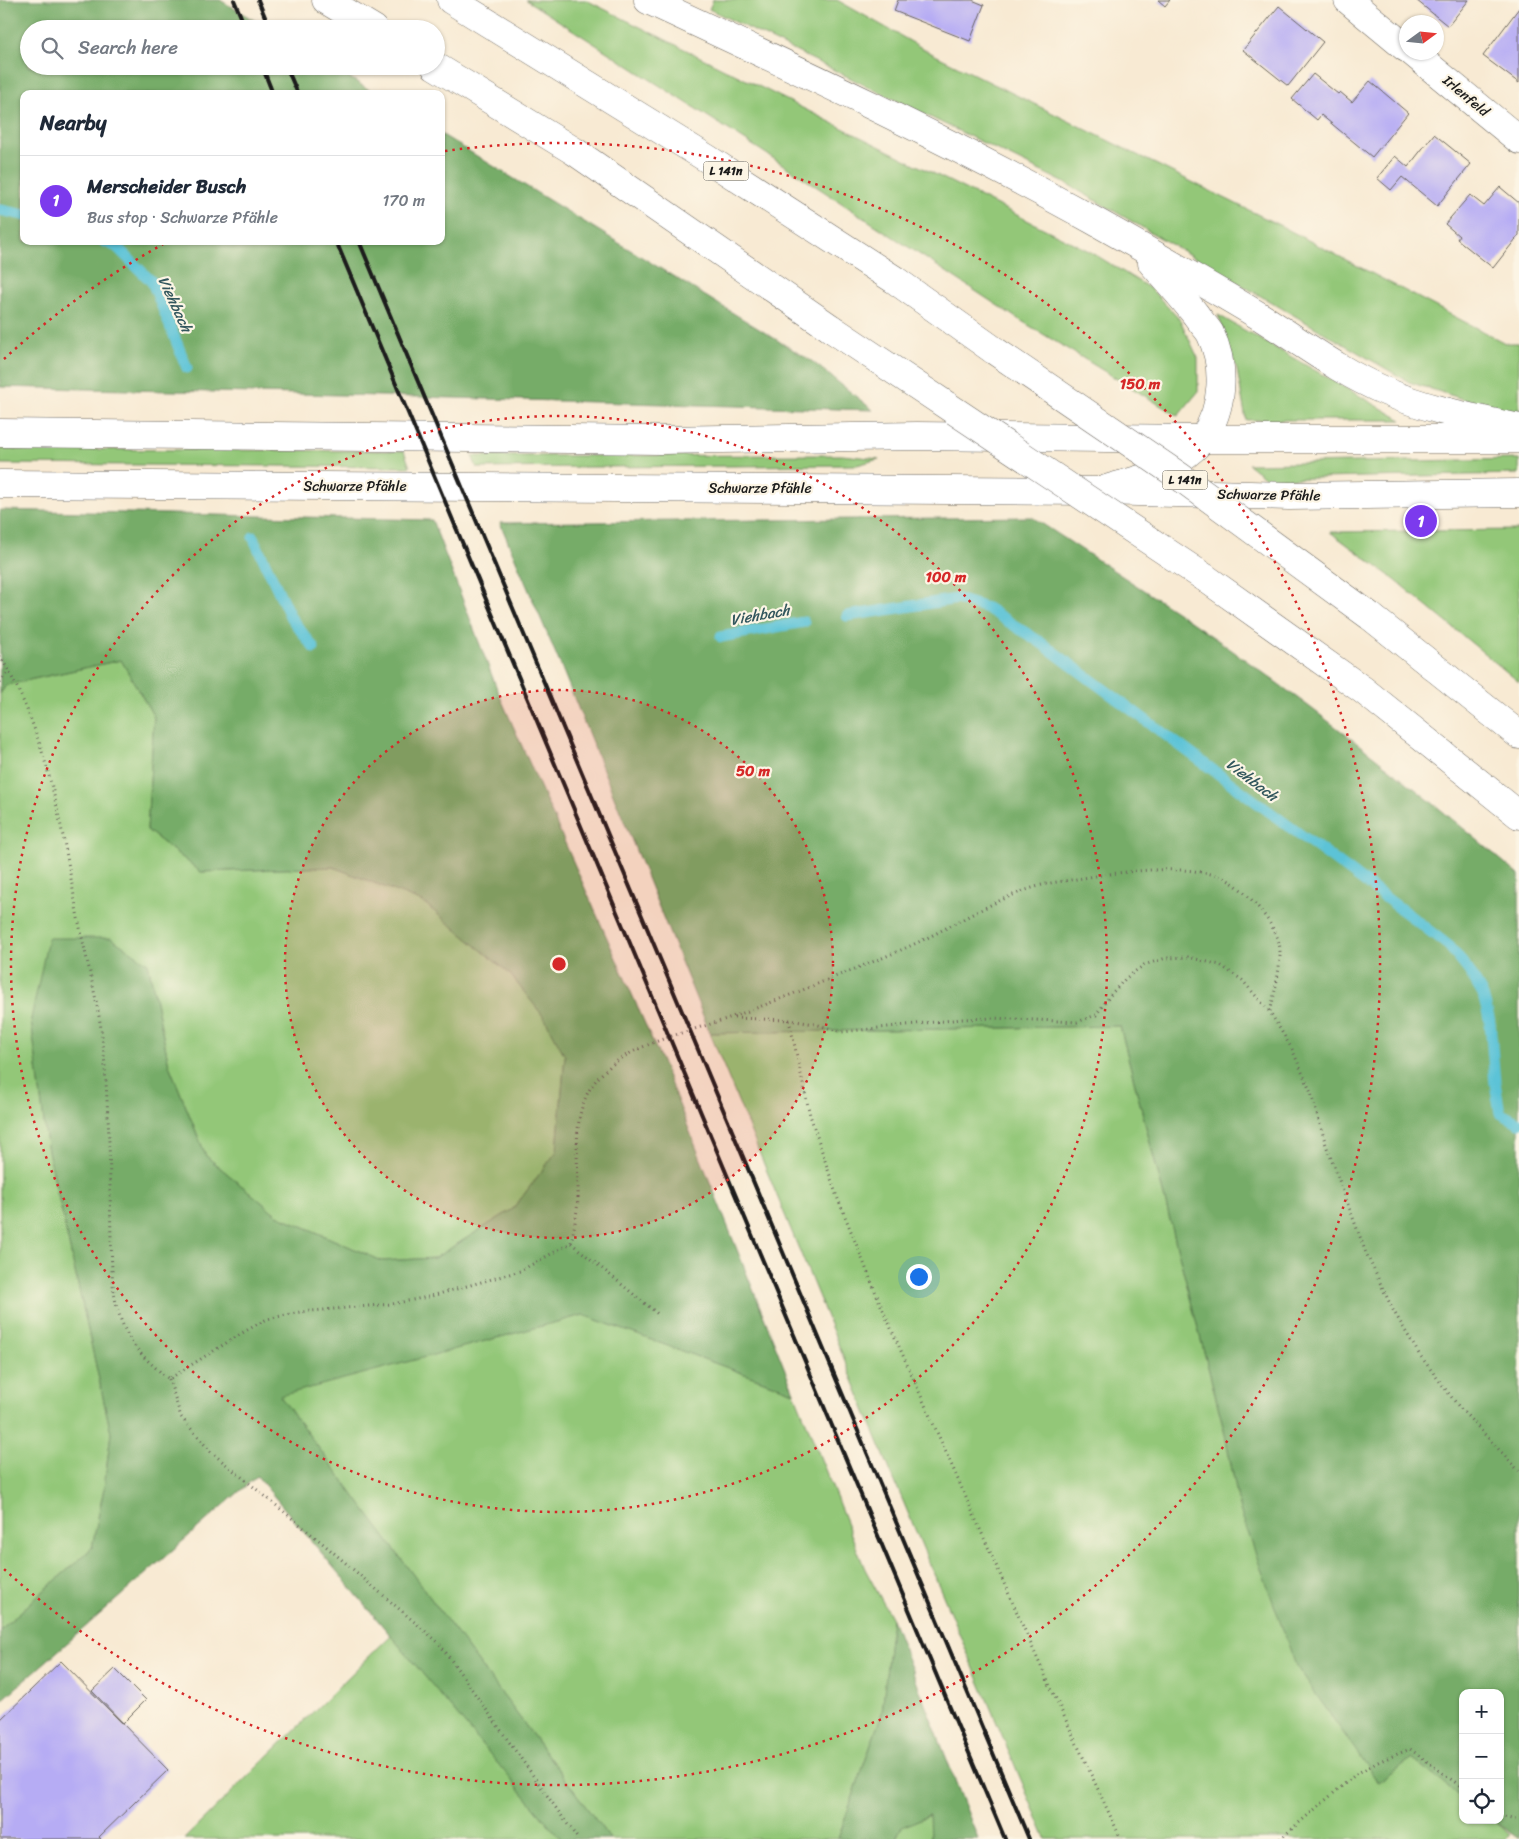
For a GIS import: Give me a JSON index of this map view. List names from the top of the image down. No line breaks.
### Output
{"streets":{"main road":["Irlenfeld","L 141n","Schwarze Pfähle"]},"water":["Viehbach"],"north":"right","page":{"search":"Search here","heading":"Nearby","list":[{"mark":"1","name":"Merscheider Busch","note":"Bus stop · Schwarze Pfähle","value":"170 m"}],"pins":"1","map_buttons":["+","−"]},"rings":["150 m","100 m","50 m"]}
